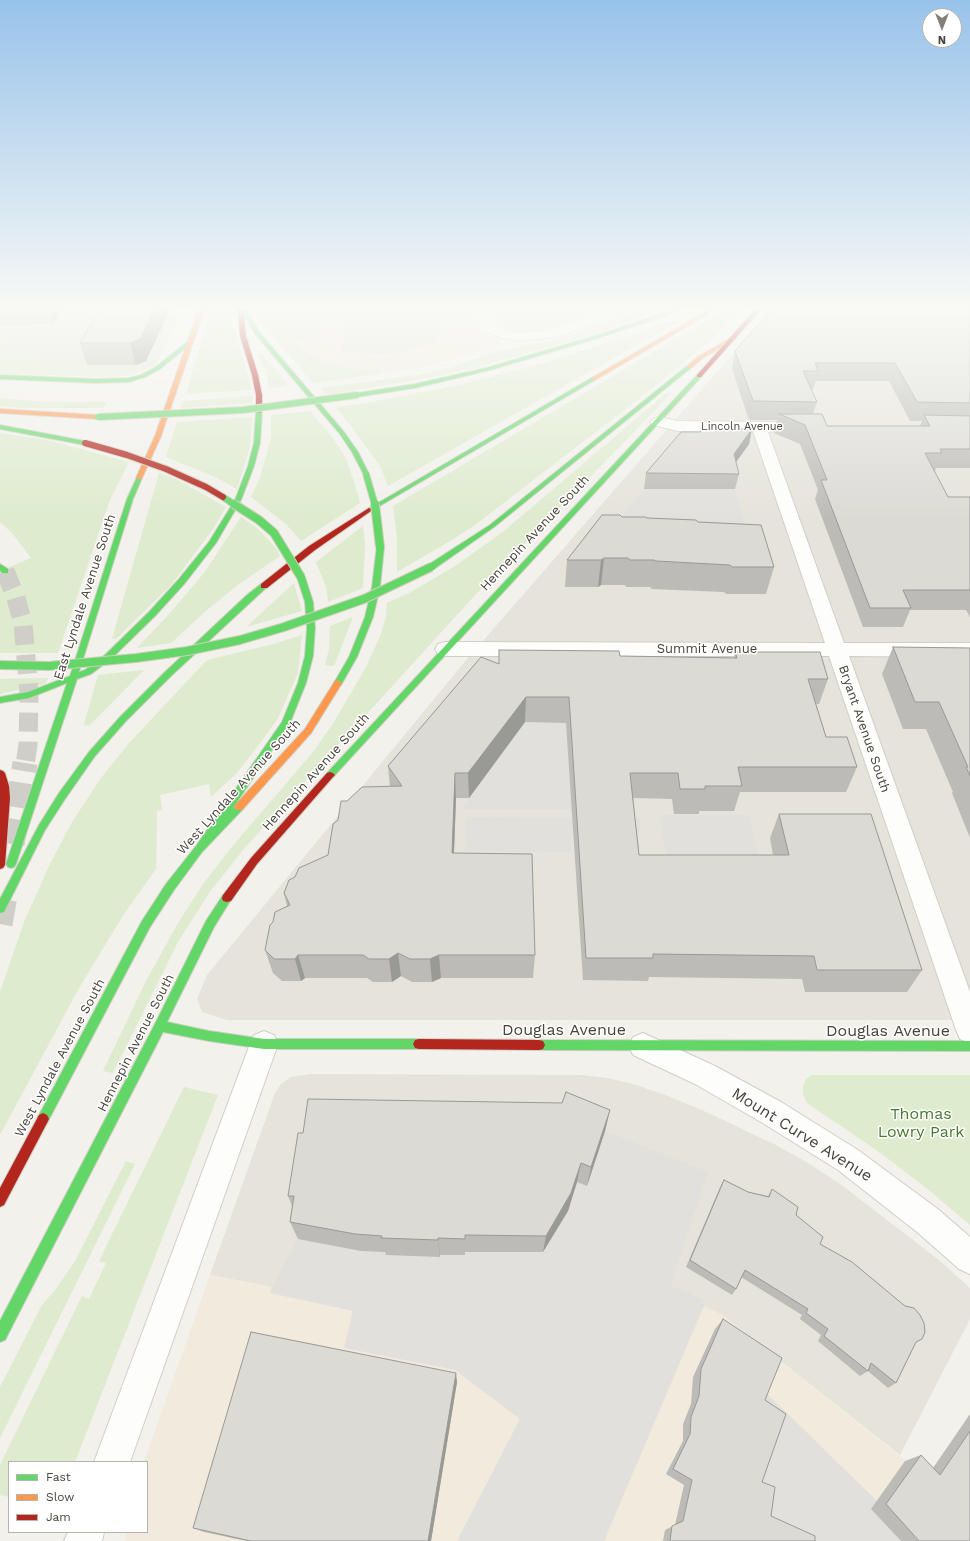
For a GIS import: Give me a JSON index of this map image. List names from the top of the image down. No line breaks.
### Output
{"streets":{"main road":["Hennepin Avenue South","East Lyndale Avenue South","West Lyndale Avenue South","Douglas Avenue"],"street":["Lincoln Avenue","Summit Avenue","Bryant Avenue South","Mount Curve Avenue"]},"crossings":[["Lincoln Avenue","Hennepin Avenue South"],["Lincoln Avenue","Bryant Avenue South"],["Hennepin Avenue South","Summit Avenue"],["Hennepin Avenue South","Douglas Avenue"],["Summit Avenue","Bryant Avenue South"],["Douglas Avenue","Mount Curve Avenue"]],"parks":["Thomas Lowry Park"],"legend":["Fast","Slow","Jam"],"north":"bottom"}
